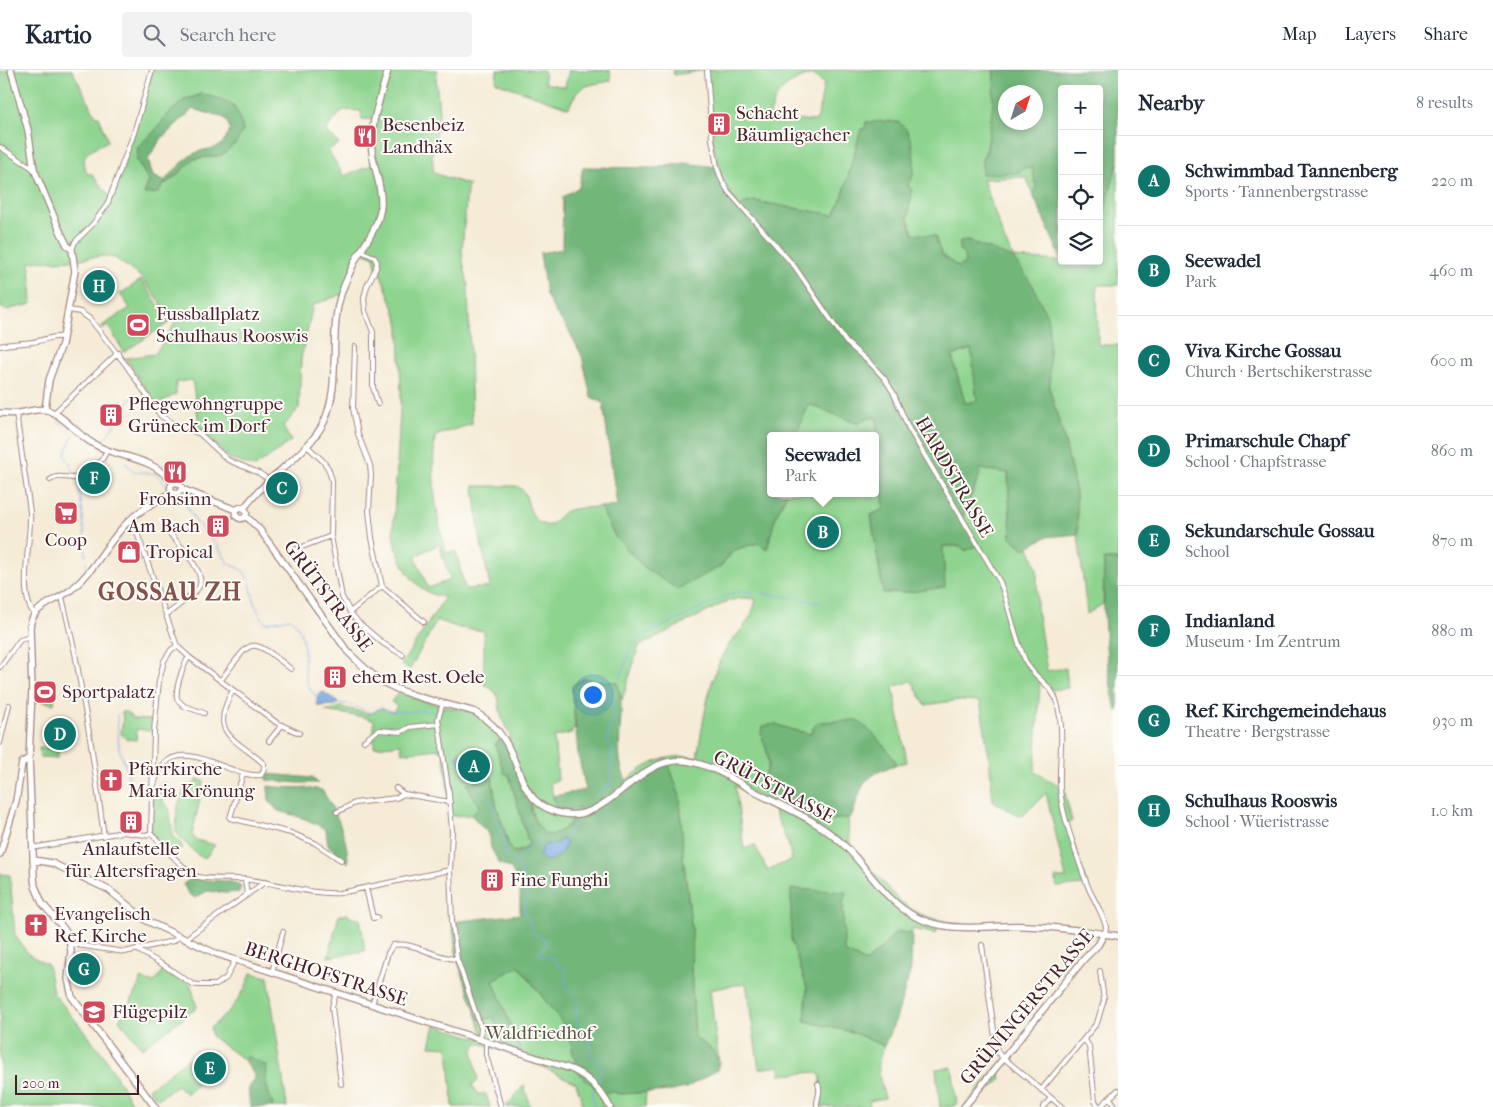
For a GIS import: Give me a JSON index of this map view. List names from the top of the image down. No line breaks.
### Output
{"streets":{"street":["HARDSTRASSE","GRÜTSTRASSE","BERGHOFSTRASSE","GRÜNINGERSTRASSE"]},"crossings":[["HARDSTRASSE","GRÜTSTRASSE"],["HARDSTRASSE","GRÜNINGERSTRASSE"],["GRÜTSTRASSE","GRÜNINGERSTRASSE"]],"districts":["GOSSAU ZH"],"parks":["Waldfriedhof"],"places":{"building":["Schacht Bäumligacher","Pflegewohngruppe Grüneck im Dorf","Am Bach","ehem Rest. Oele","Anlaufstelle für Altersfragen","Fine Funghi"],"restaurant":["Besenbeiz Landhäx","Frohsinn"],"sports":["Fussballplatz Schulhaus Rooswis","Sportpalatz"],"supermarket":["Coop"],"shop":["Tropical"],"church":["Pfarrkirche Maria Krönung","Evangelisch Ref. Kirche"],"school or university":["Flügepilz"]},"scale_bar":"200 m","north":"top right","page":{"header":"Kartio","search":"Search here","nav":["Map","Layers","Share"],"heading":["Nearby","8 results"],"map_buttons":["+","−"],"list":[{"mark":"A","name":"Schwimmbad Tannenberg","note":"Sports · Tannenbergstrasse","value":"220 m"},{"mark":"B","name":"Seewadel","note":"Park","value":"460 m"},{"mark":"C","name":"Viva Kirche Gossau","note":"Church · Bertschikerstrasse","value":"600 m"},{"mark":"D","name":"Primarschule Chapf","note":"School · Chapfstrasse","value":"860 m"},{"mark":"E","name":"Sekundarschule Gossau","note":"School","value":"870 m"},{"mark":"F","name":"Indianland","note":"Museum · Im Zentrum","value":"880 m"},{"mark":"G","name":"Ref. Kirchgemeindehaus","note":"Theatre · Bergstrasse","value":"930 m"},{"mark":"H","name":"Schulhaus Rooswis","note":"School · Wüeristrasse","value":"1.0 km"}],"pins":["H","F","C","B","D","A","G","E"],"popup":["Seewadel","Park"],"scale":"200 m"}}
